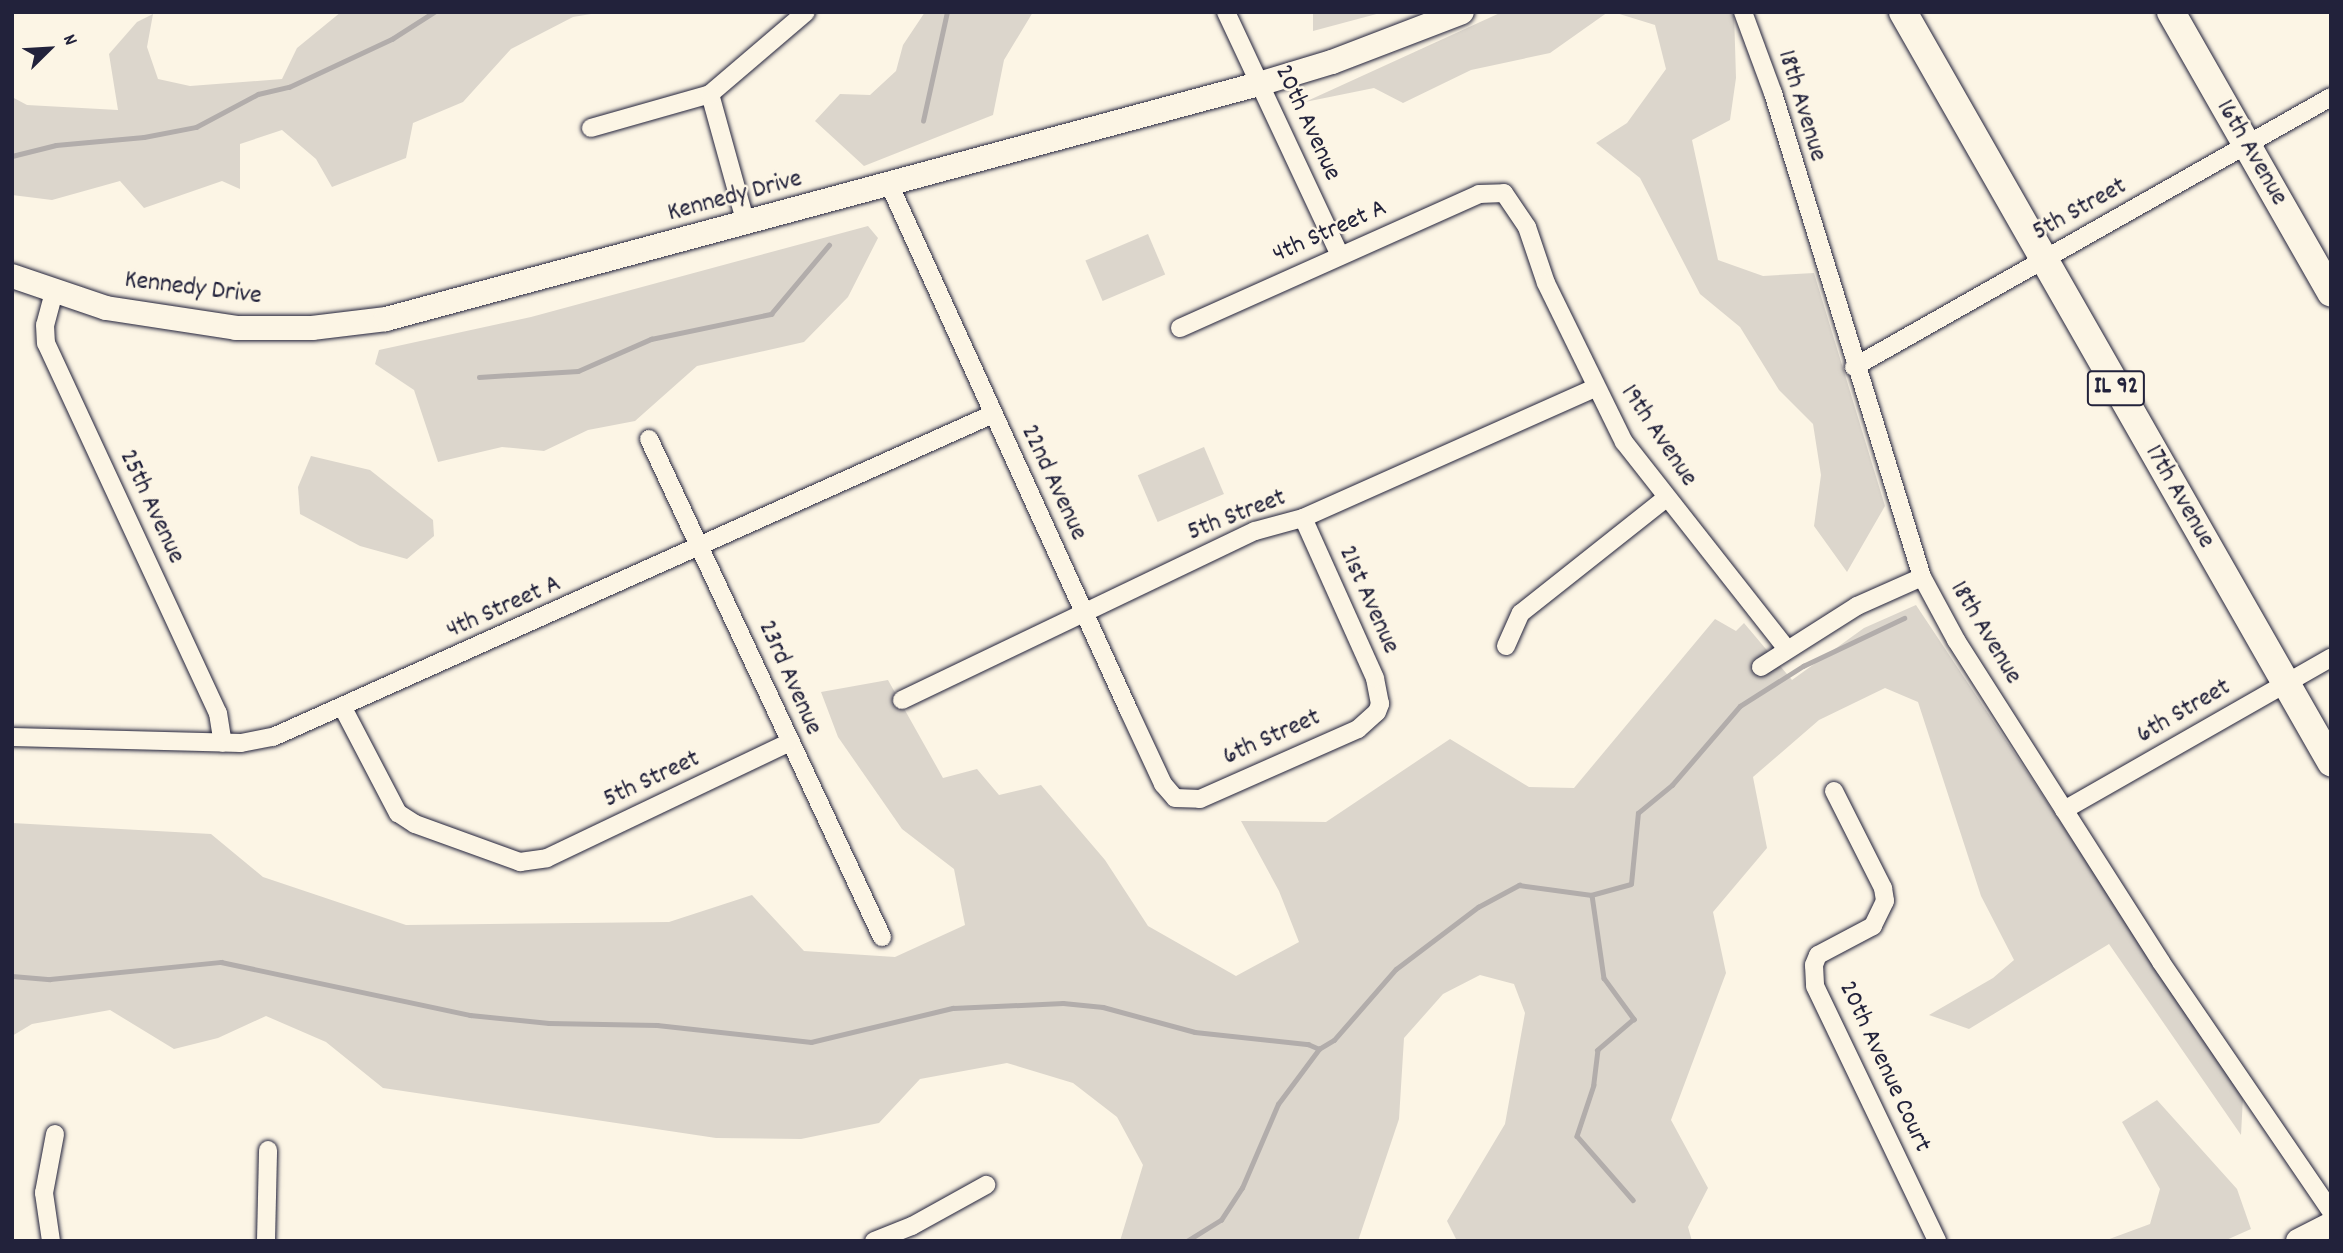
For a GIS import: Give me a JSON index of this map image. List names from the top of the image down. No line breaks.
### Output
{"streets":{"main road":["16th Avenue","IL 92","17th Avenue"],"street":["18th Avenue","20th Avenue","Kennedy Drive","5th Street","4th Street A","19th Avenue","22nd Avenue","25th Avenue","21st Avenue","23rd Avenue","6th Street","20th Avenue Court"]},"crossings":[["18th Avenue","5th Street"],["18th Avenue","6th Street"],["20th Avenue","Kennedy Drive"],["20th Avenue","4th Street A"],["16th Avenue","5th Street"],["Kennedy Drive","22nd Avenue"],["Kennedy Drive","25th Avenue"],["5th Street","4th Street A"],["5th Street","19th Avenue"],["5th Street","22nd Avenue"],["5th Street","17th Avenue"],["5th Street","21st Avenue"],["5th Street","23rd Avenue"],["4th Street A","19th Avenue"],["4th Street A","22nd Avenue"],["4th Street A","25th Avenue"],["4th Street A","23rd Avenue"],["22nd Avenue","6th Street"],["17th Avenue","6th Street"],["21st Avenue","6th Street"]],"north":"top right"}
